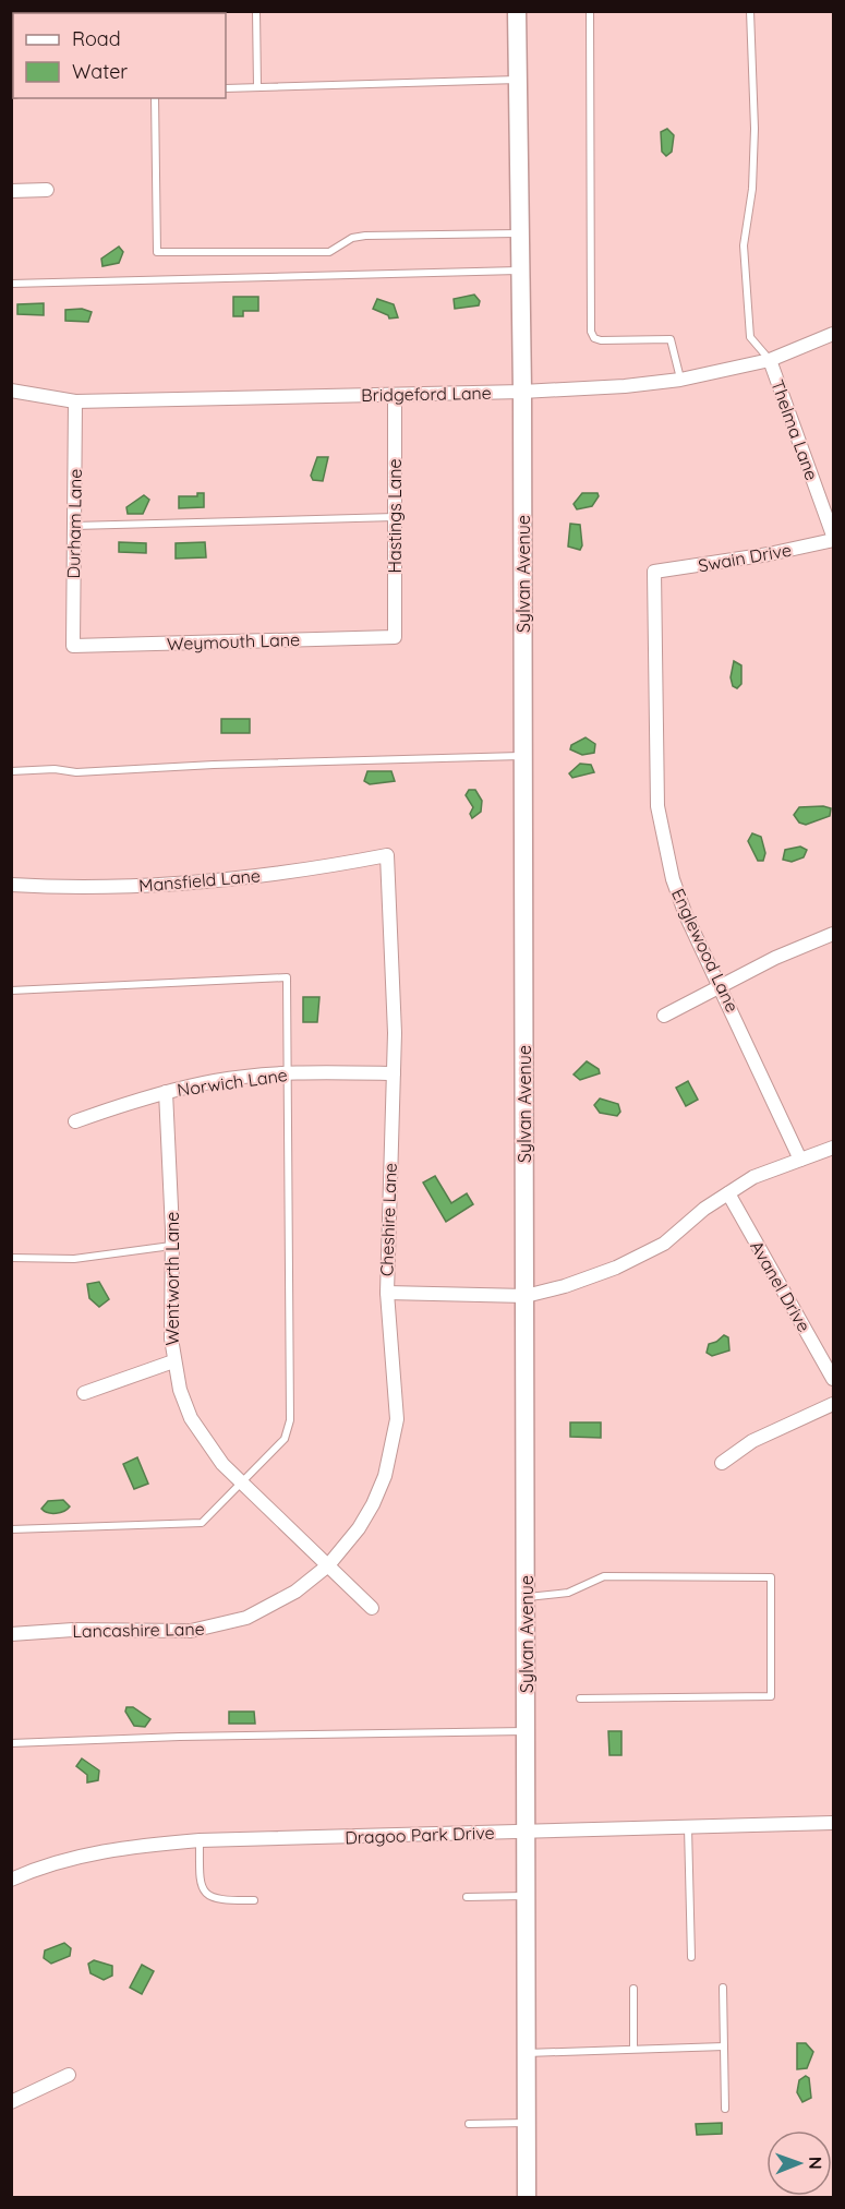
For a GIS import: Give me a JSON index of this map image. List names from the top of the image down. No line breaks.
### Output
{"streets":{"main road":["Sylvan Avenue"],"street":["Bridgeford Lane","Thelma Lane","Hastings Lane","Durham Lane","Swain Drive","Weymouth Lane","Mansfield Lane","Englewood Lane","Norwich Lane","Cheshire Lane","Wentworth Lane","Avanel Drive","Lancashire Lane","Dragoo Park Drive"]},"crossings":[["Bridgeford Lane","Thelma Lane"],["Bridgeford Lane","Hastings Lane"],["Bridgeford Lane","Durham Lane"],["Bridgeford Lane","Sylvan Avenue"],["Thelma Lane","Swain Drive"],["Hastings Lane","Weymouth Lane"],["Durham Lane","Weymouth Lane"],["Swain Drive","Englewood Lane"],["Sylvan Avenue","Dragoo Park Drive"],["Mansfield Lane","Cheshire Lane"],["Norwich Lane","Cheshire Lane"],["Norwich Lane","Wentworth Lane"],["Cheshire Lane","Wentworth Lane"],["Cheshire Lane","Lancashire Lane"],["Wentworth Lane","Lancashire Lane"]],"legend":["Road","Water"],"north":"right"}
